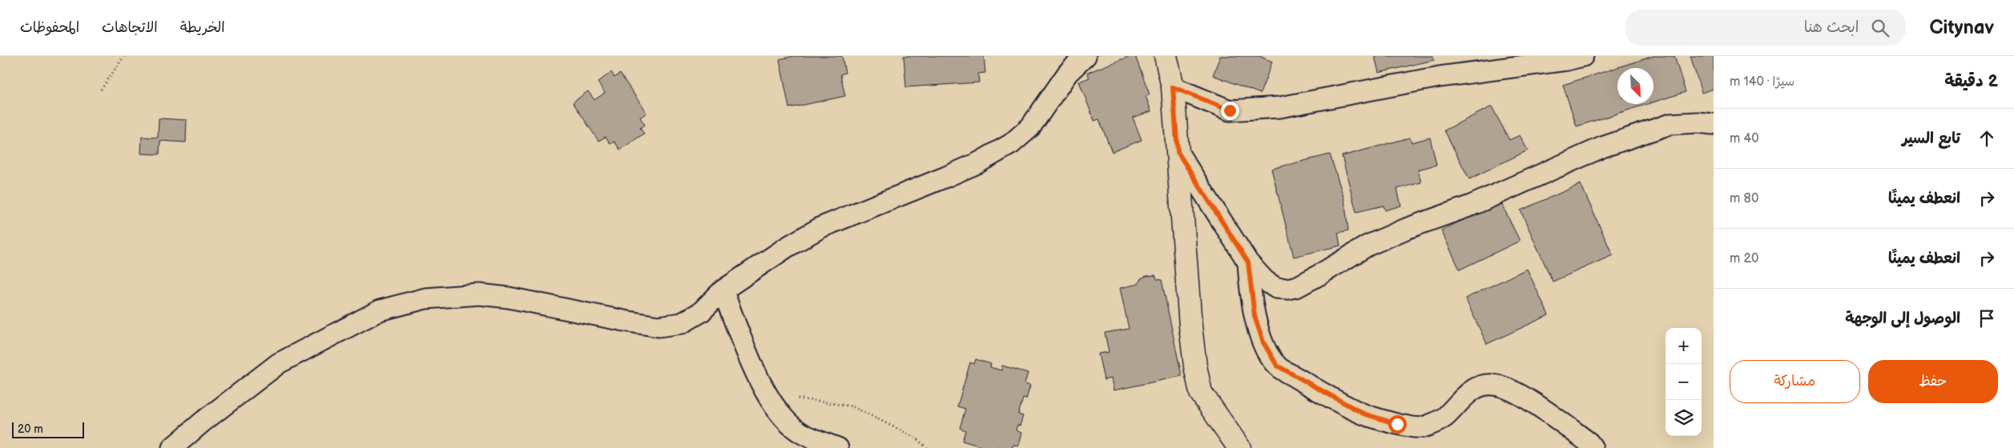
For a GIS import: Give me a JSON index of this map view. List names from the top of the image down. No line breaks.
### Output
{"scale_bar":"20 m","north":"bottom right","page":{"header":"Citynav","search":"ابحث هنا","nav":["الخريطة","الاتجاهات","المحفوظات"],"heading":["2 دقيقة","سيرًا · 140 m"],"list":[["تابع السير","40 m"],["انعطف يمينًا","80 m"],["انعطف يمينًا","20 m"],"الوصول إلى الوجهة"],"map_buttons":["+","−"],"buttons":["حفظ","مشاركة"],"scale":"20 m"}}
